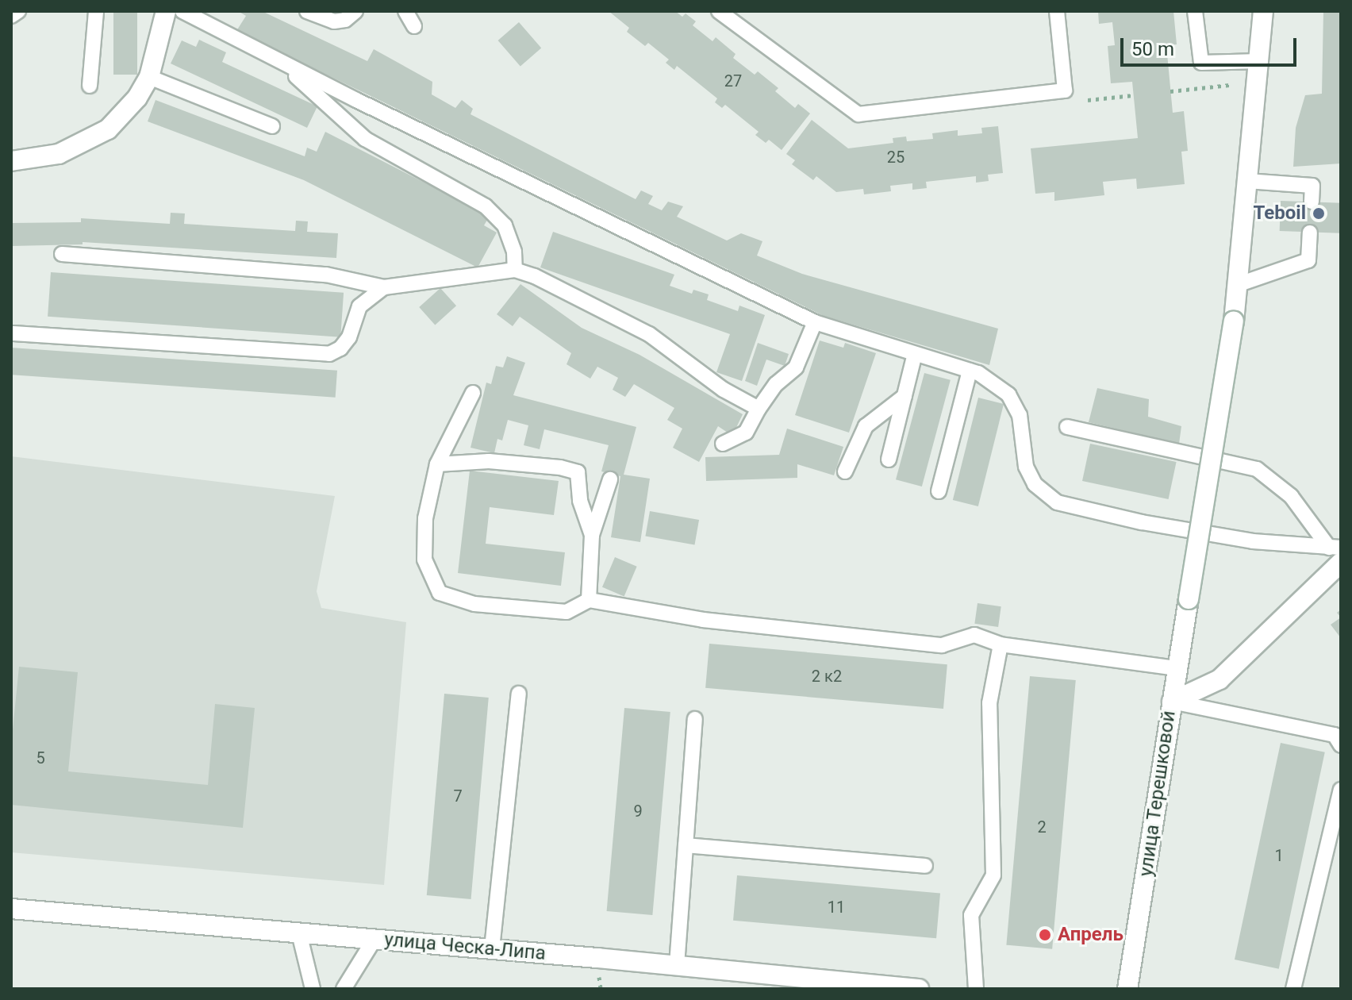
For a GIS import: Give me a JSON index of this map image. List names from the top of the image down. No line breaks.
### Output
{"streets":{"street":["улица Терешковой","улица Ческа-Липа"]},"places":["Teboil","Апрель"],"house_numbers":["27","25","2 к2","5","7","9","2","1","11"],"scale_bar":"50 m"}
